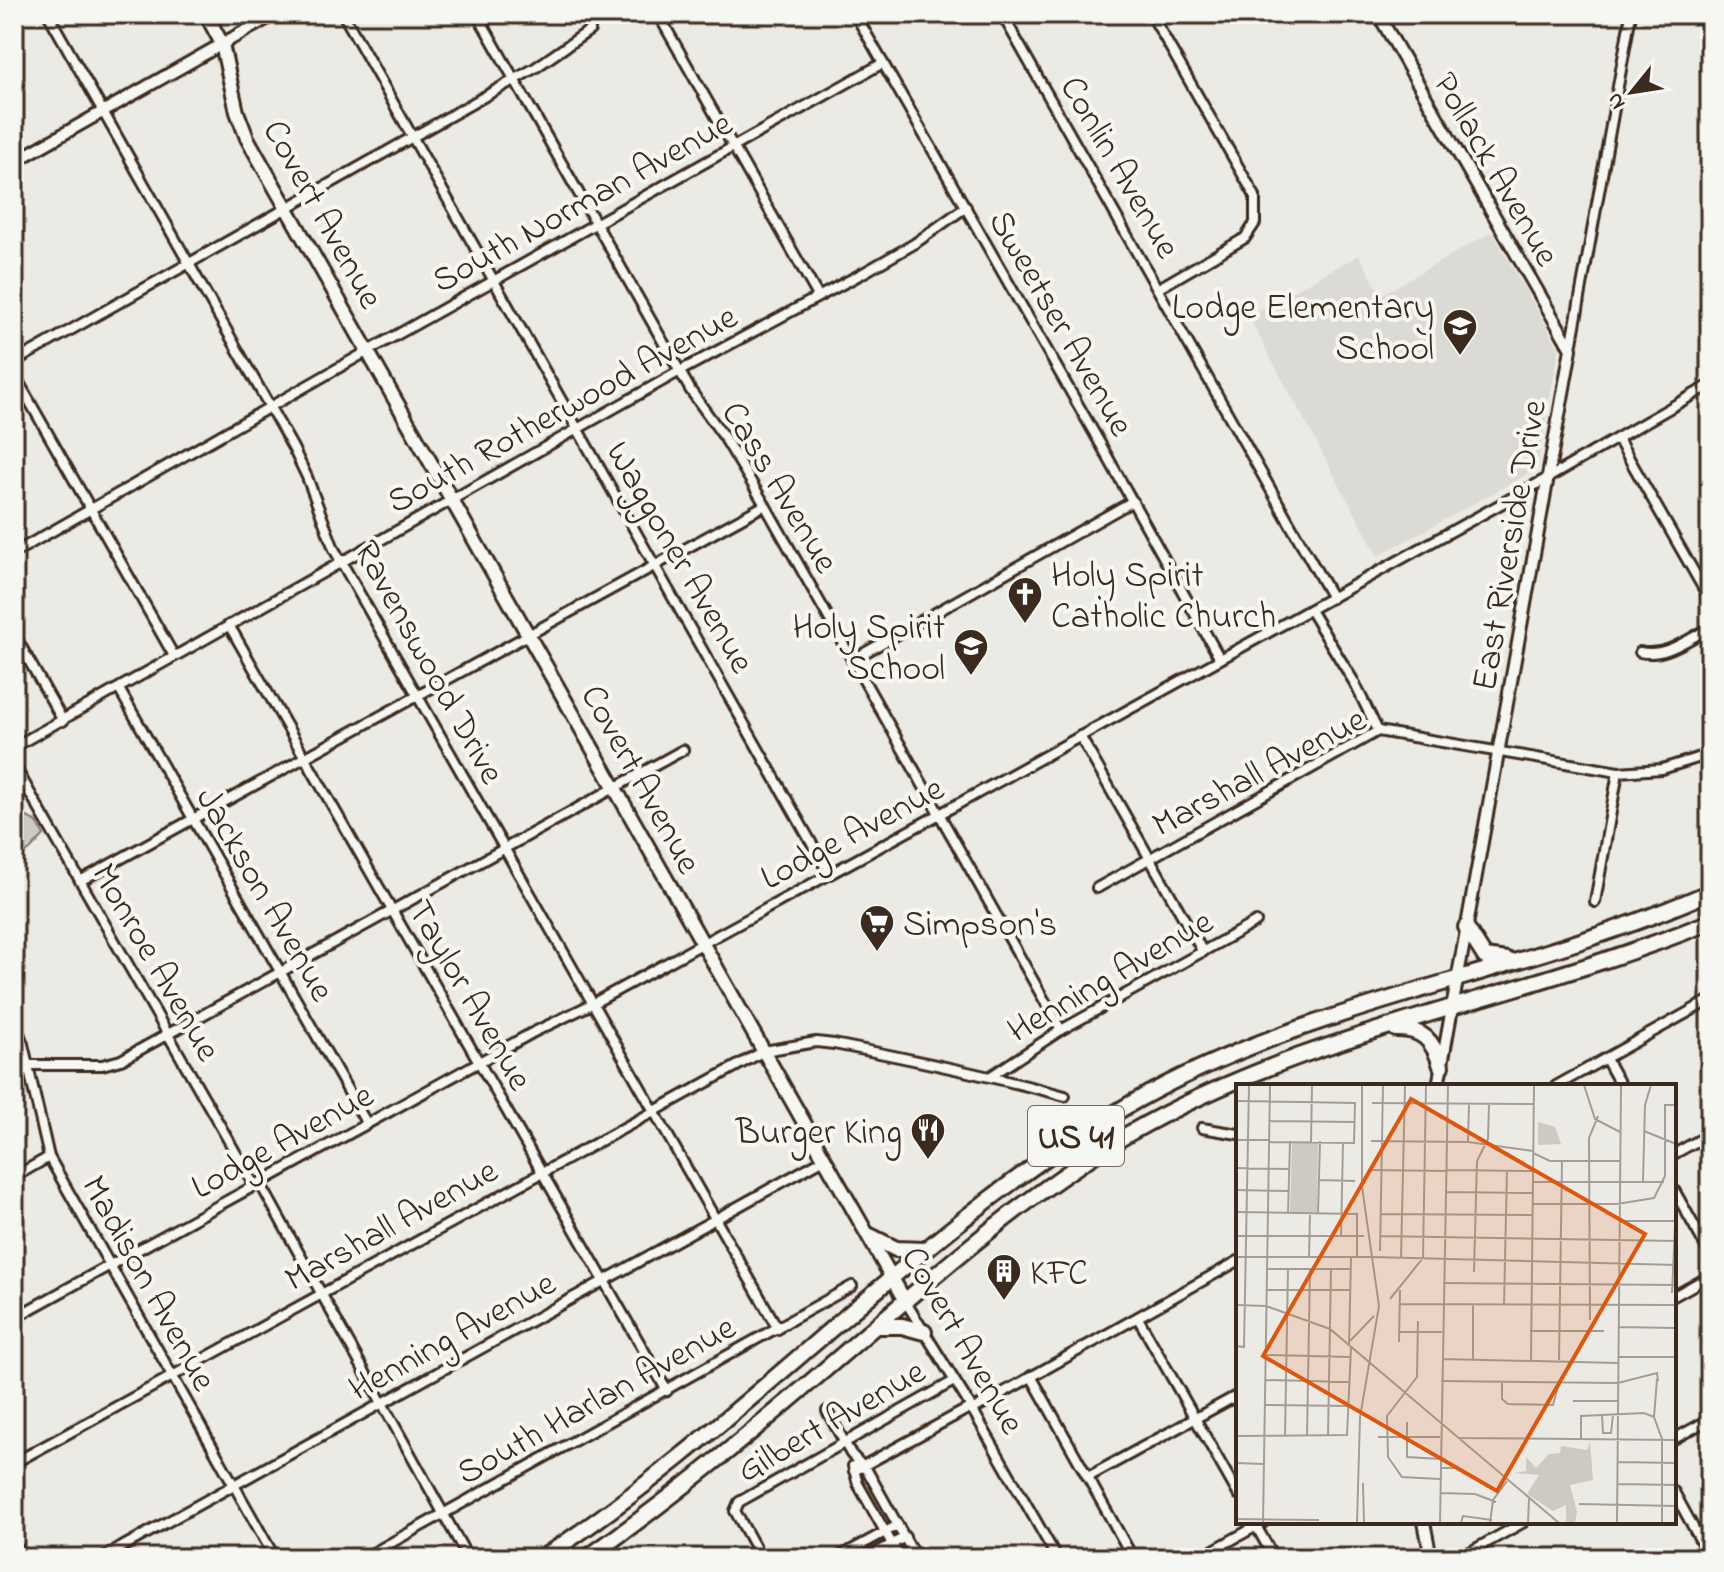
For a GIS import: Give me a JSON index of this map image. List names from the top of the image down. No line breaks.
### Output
{"streets":{"highway":["US 41"],"main road":["Covert Avenue"],"street":["Conlin Avenue","Pollack Avenue","South Norman Avenue","Sweetser Avenue","South Rotherwood Avenue","Cass Avenue","East Riverside Drive","Waggoner Avenue","Ravenswood Drive","Marshall Avenue","Lodge Avenue","Jackson Avenue","Monroe Avenue","Henning Avenue","Taylor Avenue","Madison Avenue","South Harlan Avenue","Gilbert Avenue"]},"crossings":[["Conlin Avenue","Lodge Avenue"],["Pollack Avenue","East Riverside Drive"],["South Norman Avenue","Covert Avenue"],["South Norman Avenue","Sweetser Avenue"],["South Norman Avenue","Cass Avenue"],["South Norman Avenue","Waggoner Avenue"],["South Norman Avenue","Ravenswood Drive"],["Covert Avenue","South Rotherwood Avenue"],["Covert Avenue","Marshall Avenue"],["Covert Avenue","Lodge Avenue"],["Covert Avenue","Henning Avenue"],["Covert Avenue","US 41"],["Covert Avenue","Gilbert Avenue"],["Sweetser Avenue","South Rotherwood Avenue"],["Sweetser Avenue","Lodge Avenue"],["South Rotherwood Avenue","Cass Avenue"],["South Rotherwood Avenue","Waggoner Avenue"],["South Rotherwood Avenue","Ravenswood Drive"],["South Rotherwood Avenue","Jackson Avenue"],["South Rotherwood Avenue","Taylor Avenue"],["Cass Avenue","Lodge Avenue"],["Cass Avenue","Henning Avenue"],["East Riverside Drive","Marshall Avenue"],["East Riverside Drive","Lodge Avenue"],["East Riverside Drive","US 41"],["Waggoner Avenue","Lodge Avenue"],["Ravenswood Drive","Marshall Avenue"],["Ravenswood Drive","Lodge Avenue"],["Ravenswood Drive","Henning Avenue"],["Ravenswood Drive","South Harlan Avenue"],["Marshall Avenue","Monroe Avenue"],["Marshall Avenue","Henning Avenue"],["Marshall Avenue","Taylor Avenue"],["Marshall Avenue","Madison Avenue"],["Lodge Avenue","Jackson Avenue"],["Lodge Avenue","Monroe Avenue"],["Lodge Avenue","Taylor Avenue"],["Lodge Avenue","Madison Avenue"],["Monroe Avenue","Henning Avenue"],["Monroe Avenue","South Harlan Avenue"],["Henning Avenue","Taylor Avenue"],["Henning Avenue","Madison Avenue"],["Taylor Avenue","South Harlan Avenue"]],"places":{"school or university":["Lodge Elementary School","Holy Spirit School"],"church":["Holy Spirit Catholic Church"],"supermarket":["Simpson's"],"restaurant":["Burger King"],"building":["KFC"]},"north":"bottom left"}
